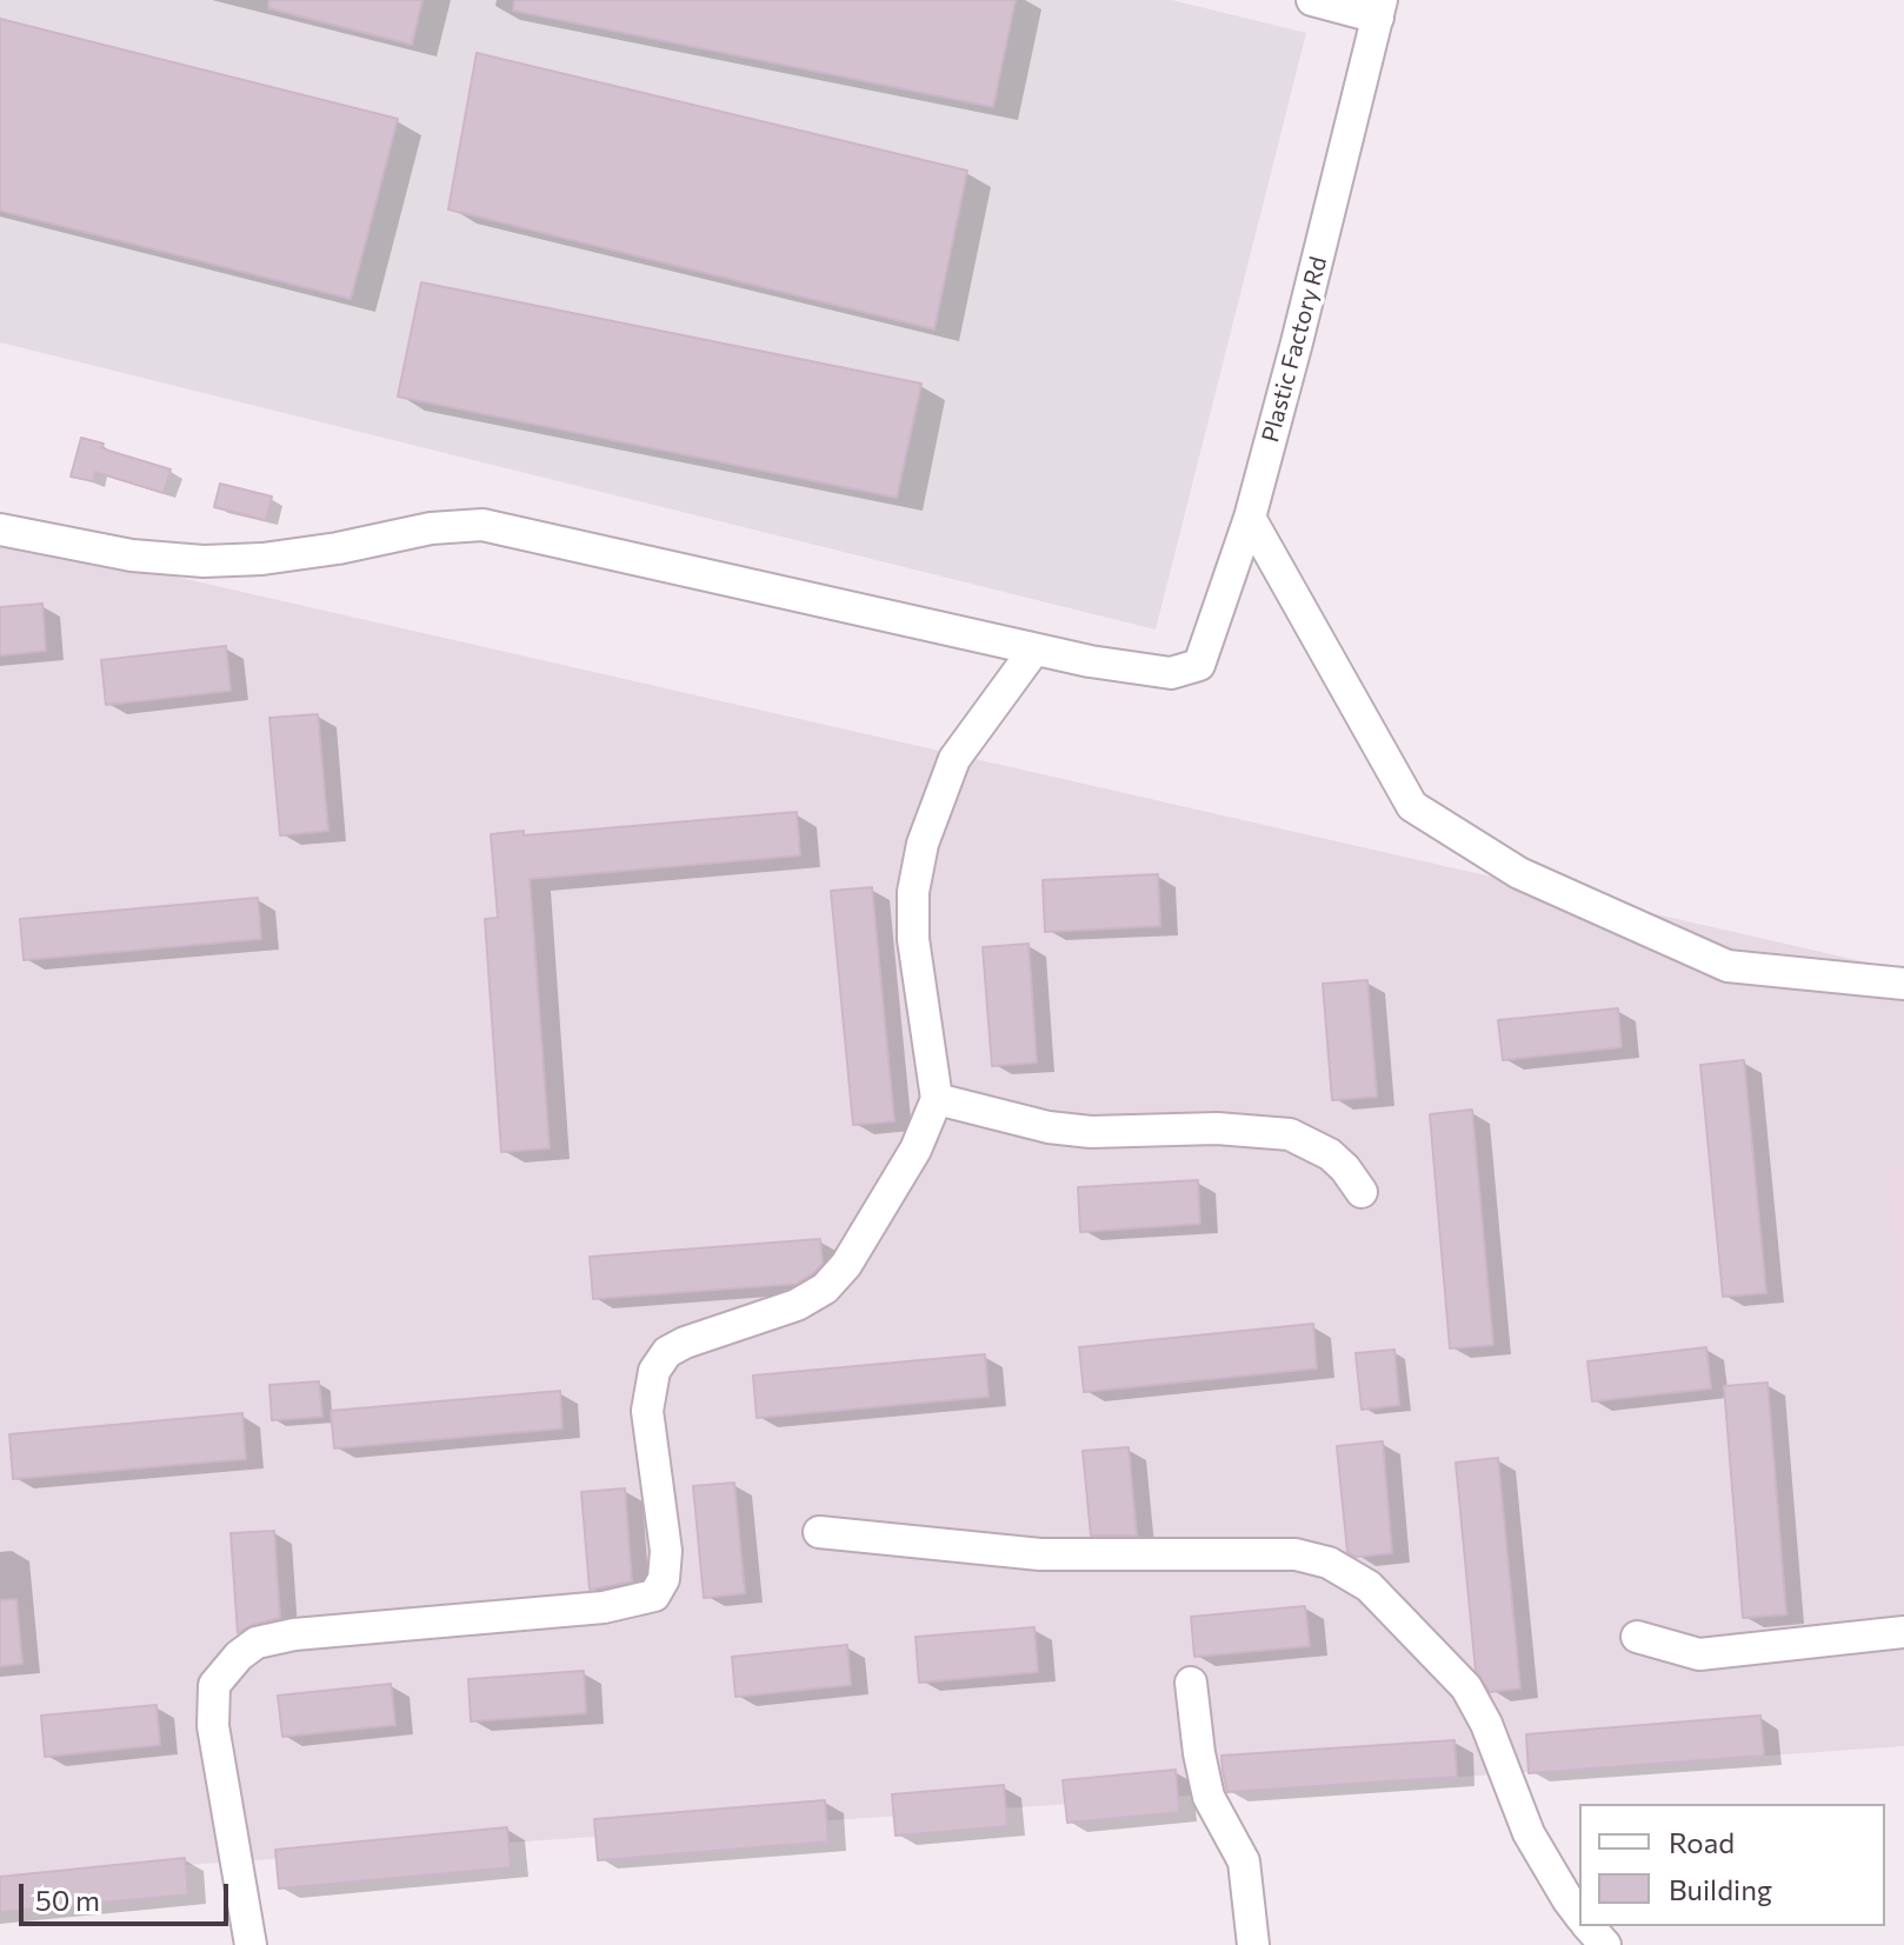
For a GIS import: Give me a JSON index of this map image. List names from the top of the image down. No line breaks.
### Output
{"streets":{"street":["Plastic Factory Rd"]},"legend":["Road","Building"],"scale_bar":"50 m"}
